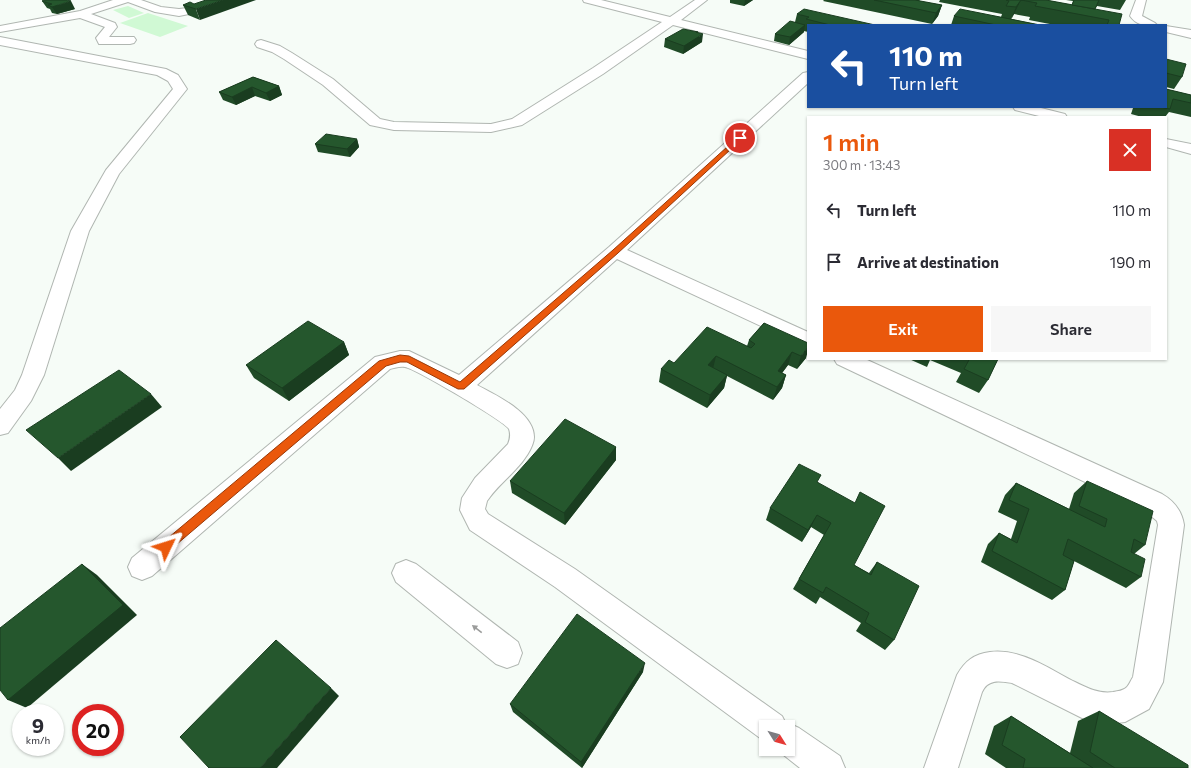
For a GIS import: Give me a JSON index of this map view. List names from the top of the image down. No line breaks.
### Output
{"north":"bottom right","page":{"turn":["110 m","Turn left"],"heading":["1 min","300 m · 13:43"],"list":[{"name":"Turn left","value":"110 m"},{"name":"Arrive at destination","value":"190 m"}],"buttons":["Exit","Share"],"speed":"9 km/h","limit":"20"}}
